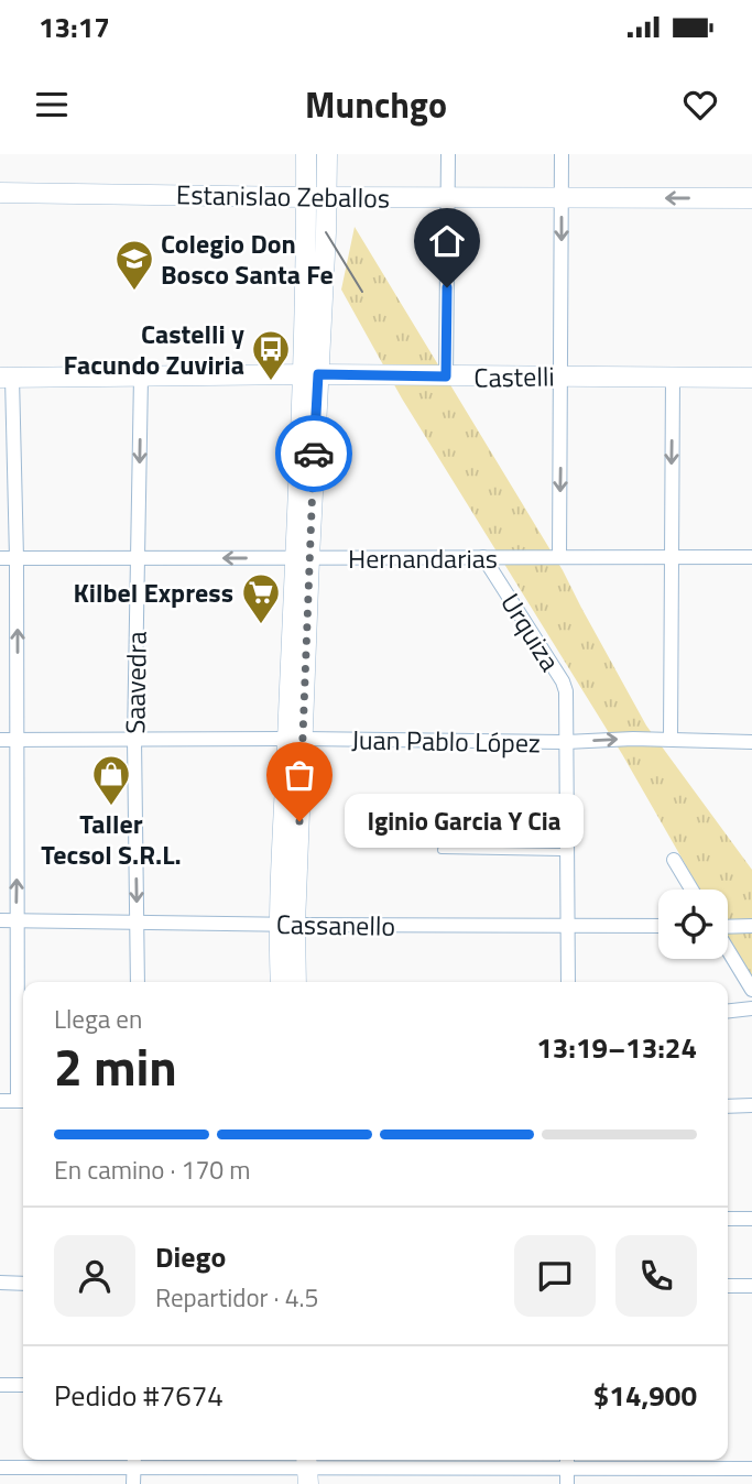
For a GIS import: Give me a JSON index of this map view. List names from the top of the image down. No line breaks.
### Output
{"streets":{"main road":["Estanislao Zeballos","Castelli"],"street":["Hernandarias","Urquiza","Saavedra","Juan Pablo López","Cassanello"]},"crossings":[["Castelli","Saavedra"],["Hernandarias","Urquiza"],["Hernandarias","Saavedra"],["Urquiza","Juan Pablo López"],["Urquiza","Cassanello"],["Saavedra","Juan Pablo López"],["Saavedra","Cassanello"]],"places":{"school or university":["Colegio Don Bosco Santa Fe"],"bus stop":["Castelli y Facundo Zuviria"],"supermarket":["Kilbel Express"],"shop":["Taller Tecsol S.R.L."],"other":["Iginio Garcia Y Cia"]},"page":{"status":"13:17","header":"Munchgo","bubble":"Iginio Garcia Y Cia","heading":["2 min","Llega en","13:19–13:24"],"panel":["Diego","Repartidor · 4.5","Pedido #7674","$14,900"],"bar":"En camino · 170 m"}}
